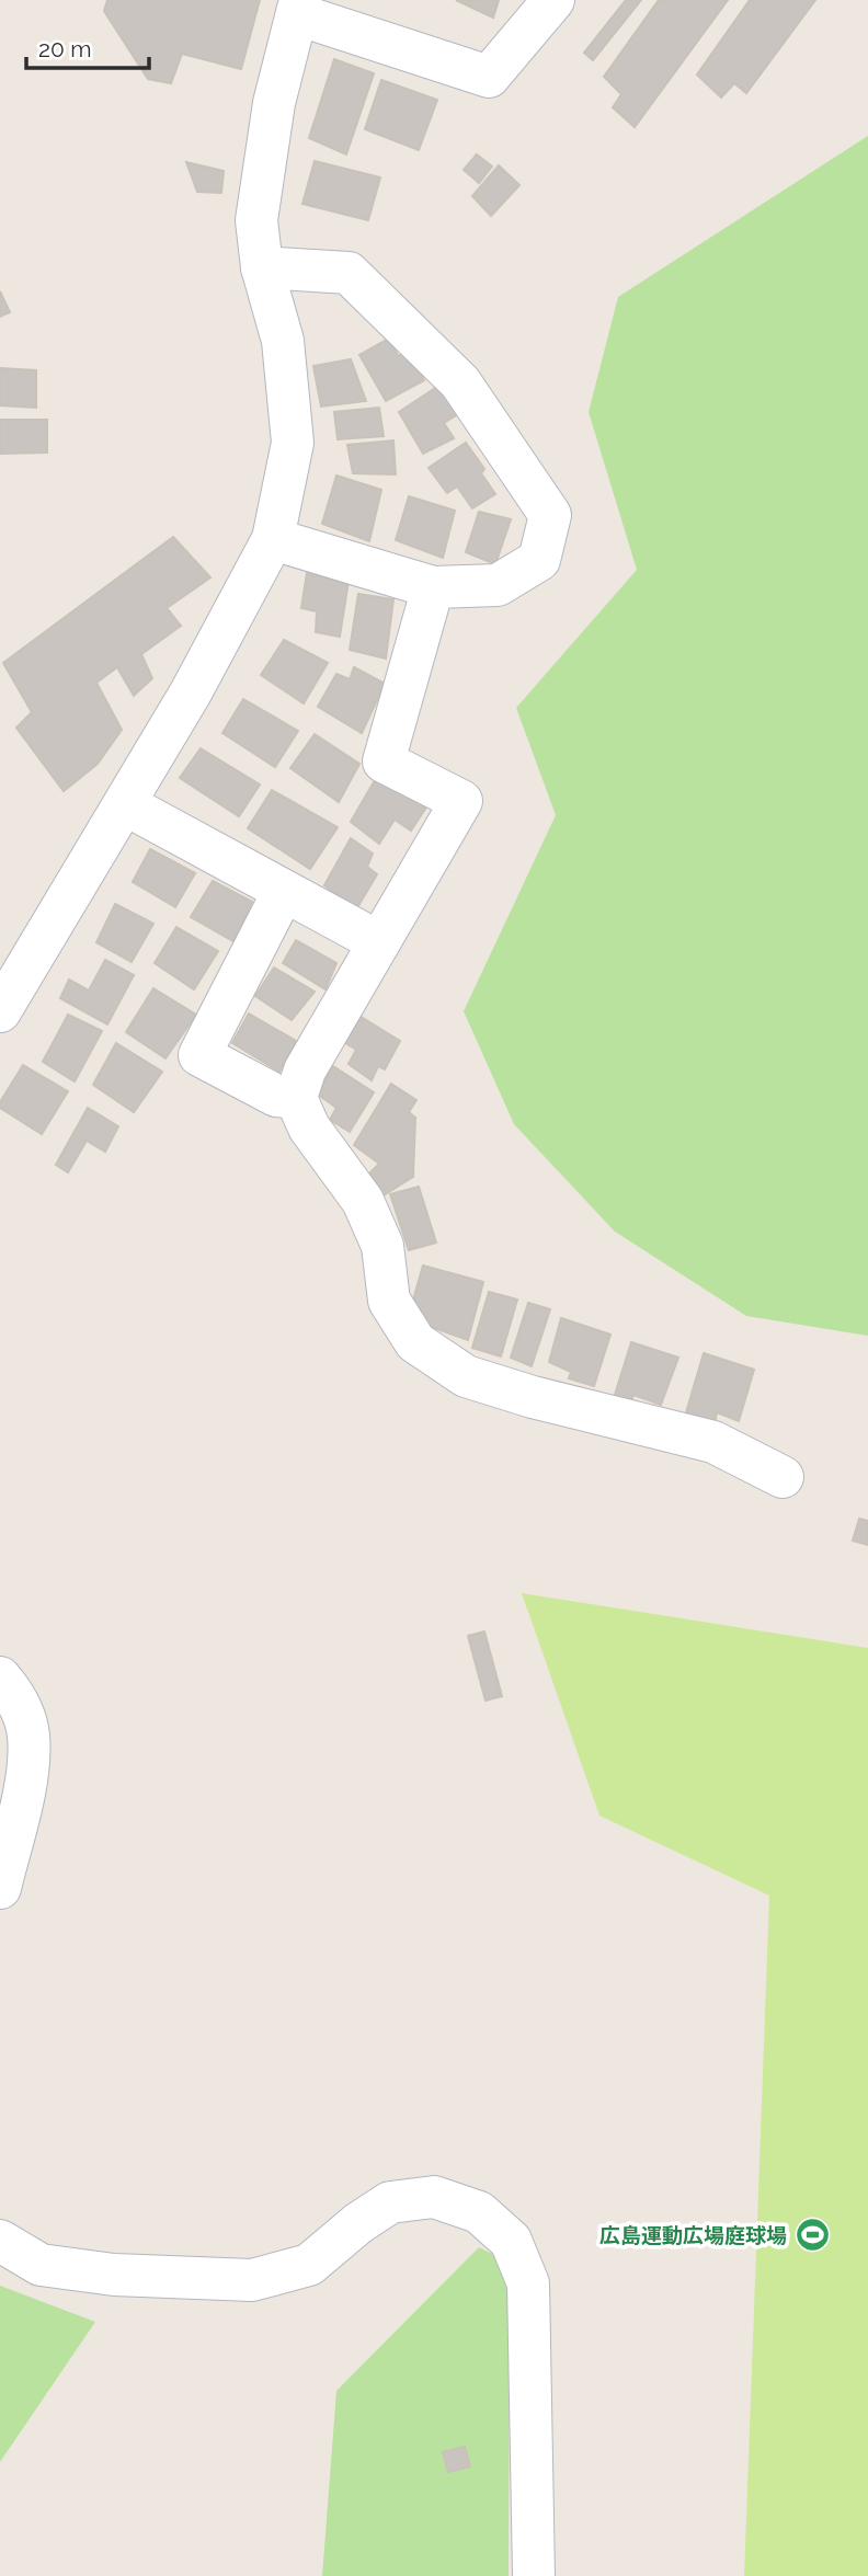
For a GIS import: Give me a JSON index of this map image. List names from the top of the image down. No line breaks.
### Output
{"places":{"sports":["広島運動広場庭球場"]},"scale_bar":"20 m"}
